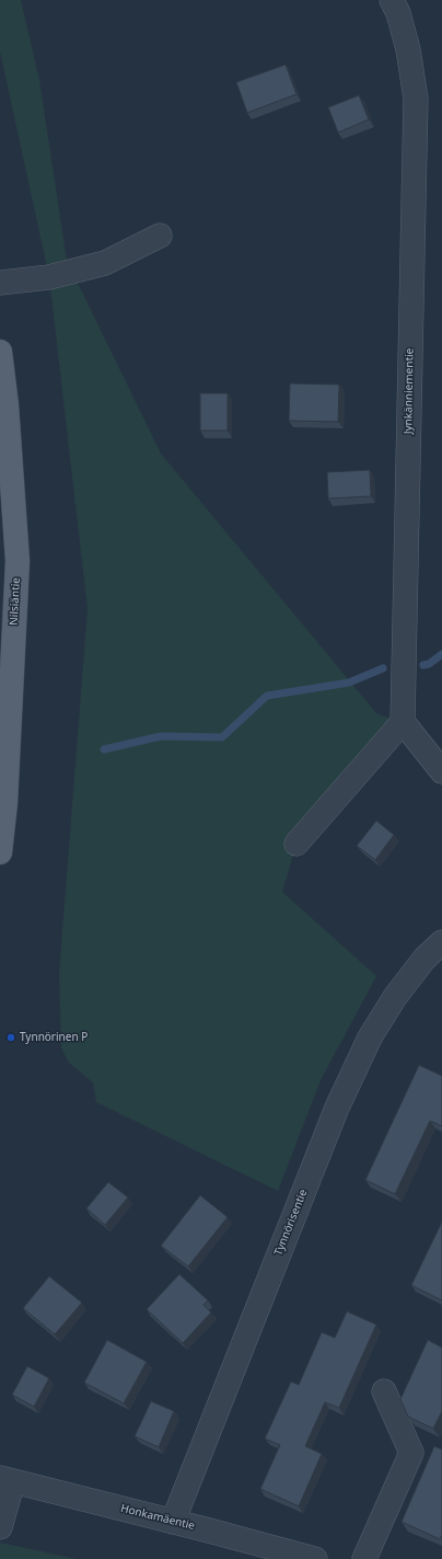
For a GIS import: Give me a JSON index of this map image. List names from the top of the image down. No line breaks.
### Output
{"streets":{"main road":["Nilsiäntie"],"street":["Jynkänniementie","Tynnörisentie","Honkamäentie"]},"crossings":[["Tynnörisentie","Honkamäentie"]],"places":["Tynnörinen P"]}
